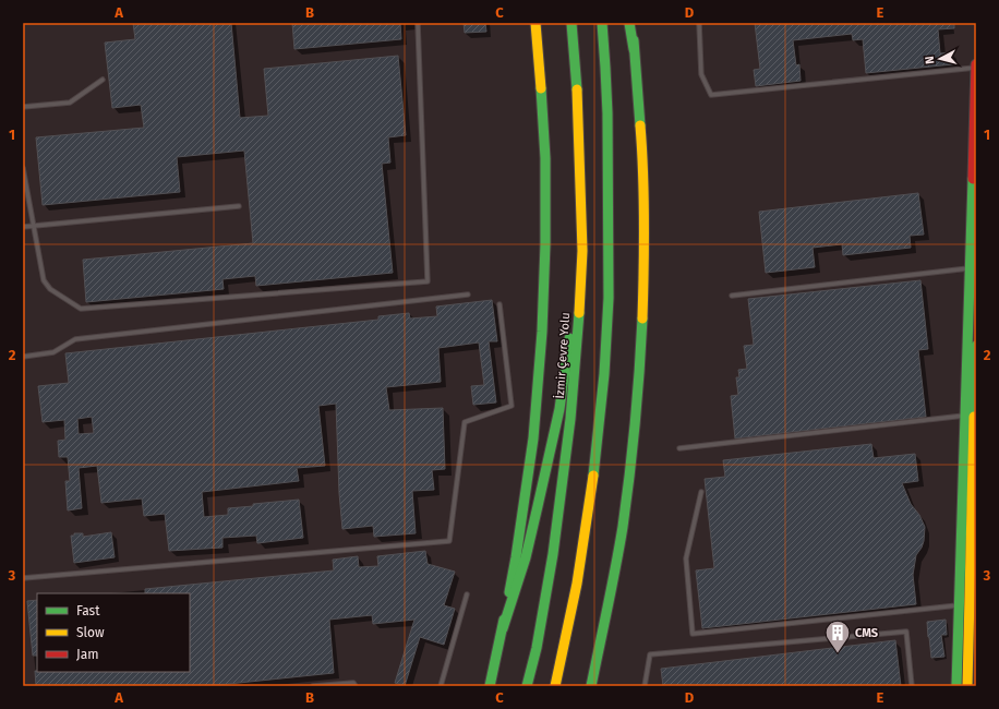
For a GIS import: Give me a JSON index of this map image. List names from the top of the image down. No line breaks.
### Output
{"streets":{"main road":["İzmir Çevre Yolu"]},"places":{"building":["CMS"]},"legend":["Fast","Slow","Jam"],"north":"left","grid":{"columns":["A","B","C","D","E"],"rows":["1","2","3"]}}
